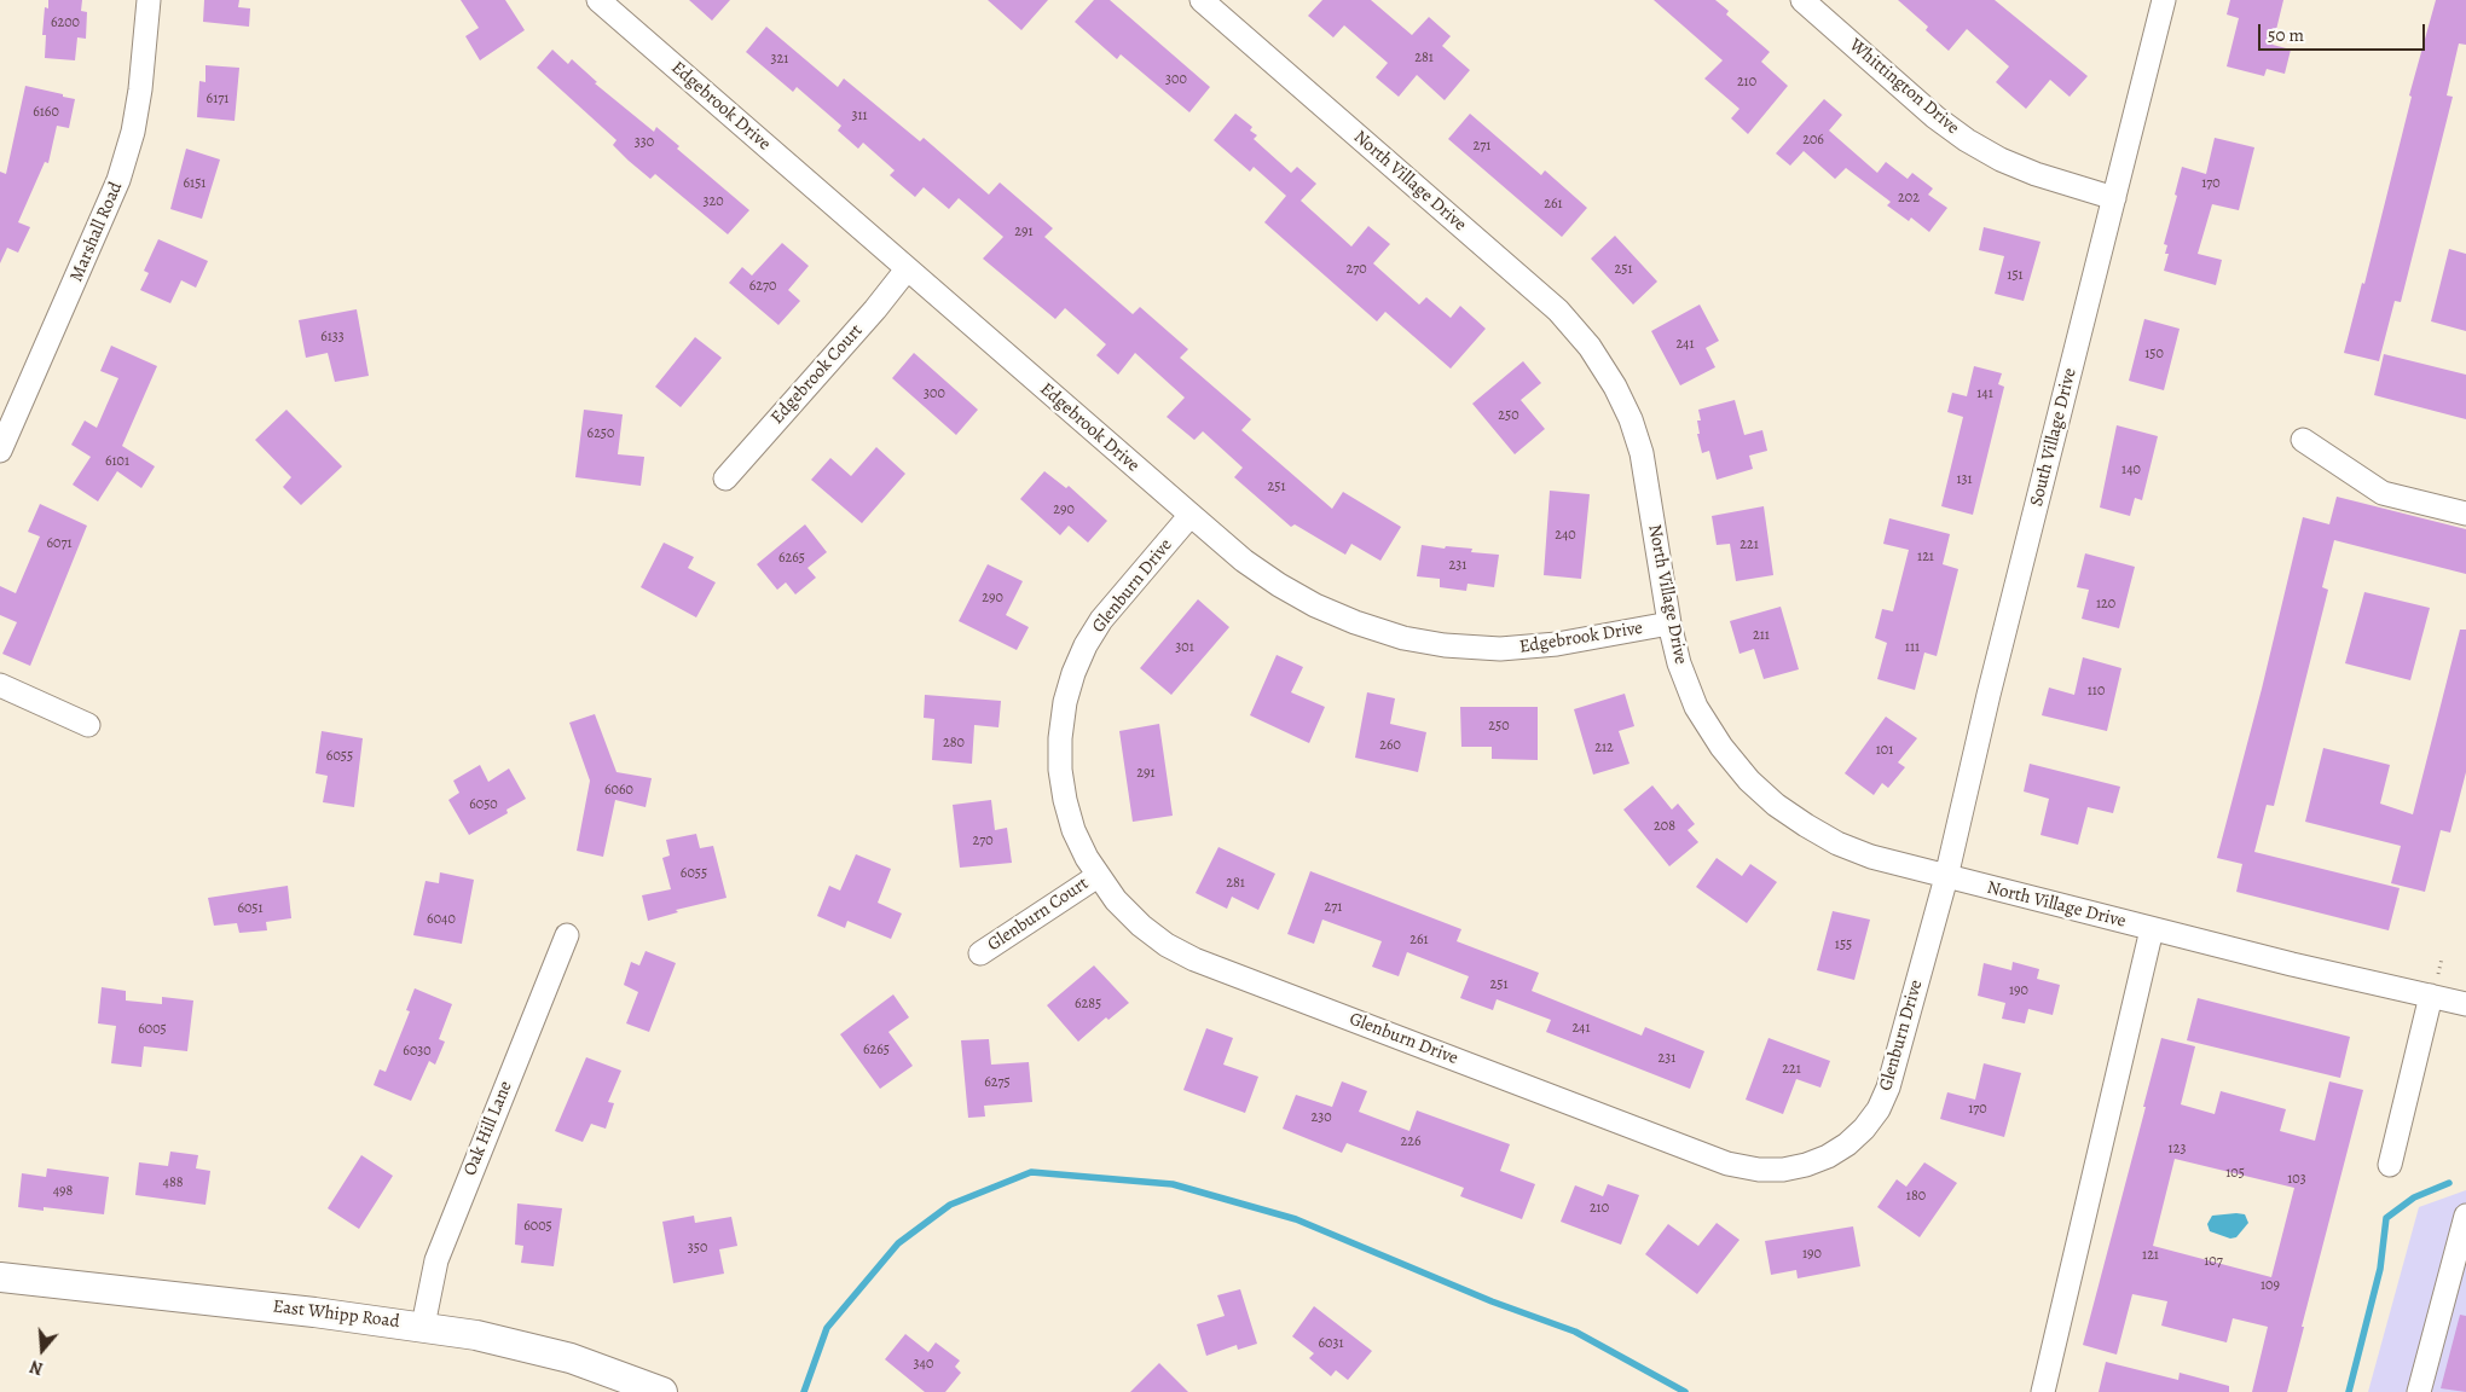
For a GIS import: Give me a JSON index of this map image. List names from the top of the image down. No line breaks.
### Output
{"streets":{"main road":["East Whipp Road"],"street":["Whittington Drive","Edgebrook Drive","North Village Drive","Marshall Road","Edgebrook Court","South Village Drive","Glenburn Drive","Glenburn Court","Oak Hill Lane"]},"crossings":[["Whittington Drive","South Village Drive"],["Edgebrook Drive","North Village Drive"],["Edgebrook Drive","Edgebrook Court"],["Edgebrook Drive","Glenburn Drive"],["North Village Drive","South Village Drive"],["North Village Drive","Glenburn Drive"],["South Village Drive","Glenburn Drive"],["Glenburn Drive","Glenburn Court"],["Oak Hill Lane","East Whipp Road"]],"house_numbers":["6200","281","321","300","210","6171","6160","311","206","330","271","6151","170","202","320","261","291","270","251","151","6270","6133","241","150","300","141","250","6250","6101","140","131","251","290","240","6071","221","121","6265","231","290","120","211","301","111","110","250","280","260","212","101","6055","291","6060","6050","208","270","6055","281","271","6051","6040","261","155","251","190","6285","241","6005","6265","6030","231","221","6275","170","230","226","123","105","103","488","498","180","210","6005","350","190","121","107","109","6031","340"],"scale_bar":"50 m","north":"bottom"}
